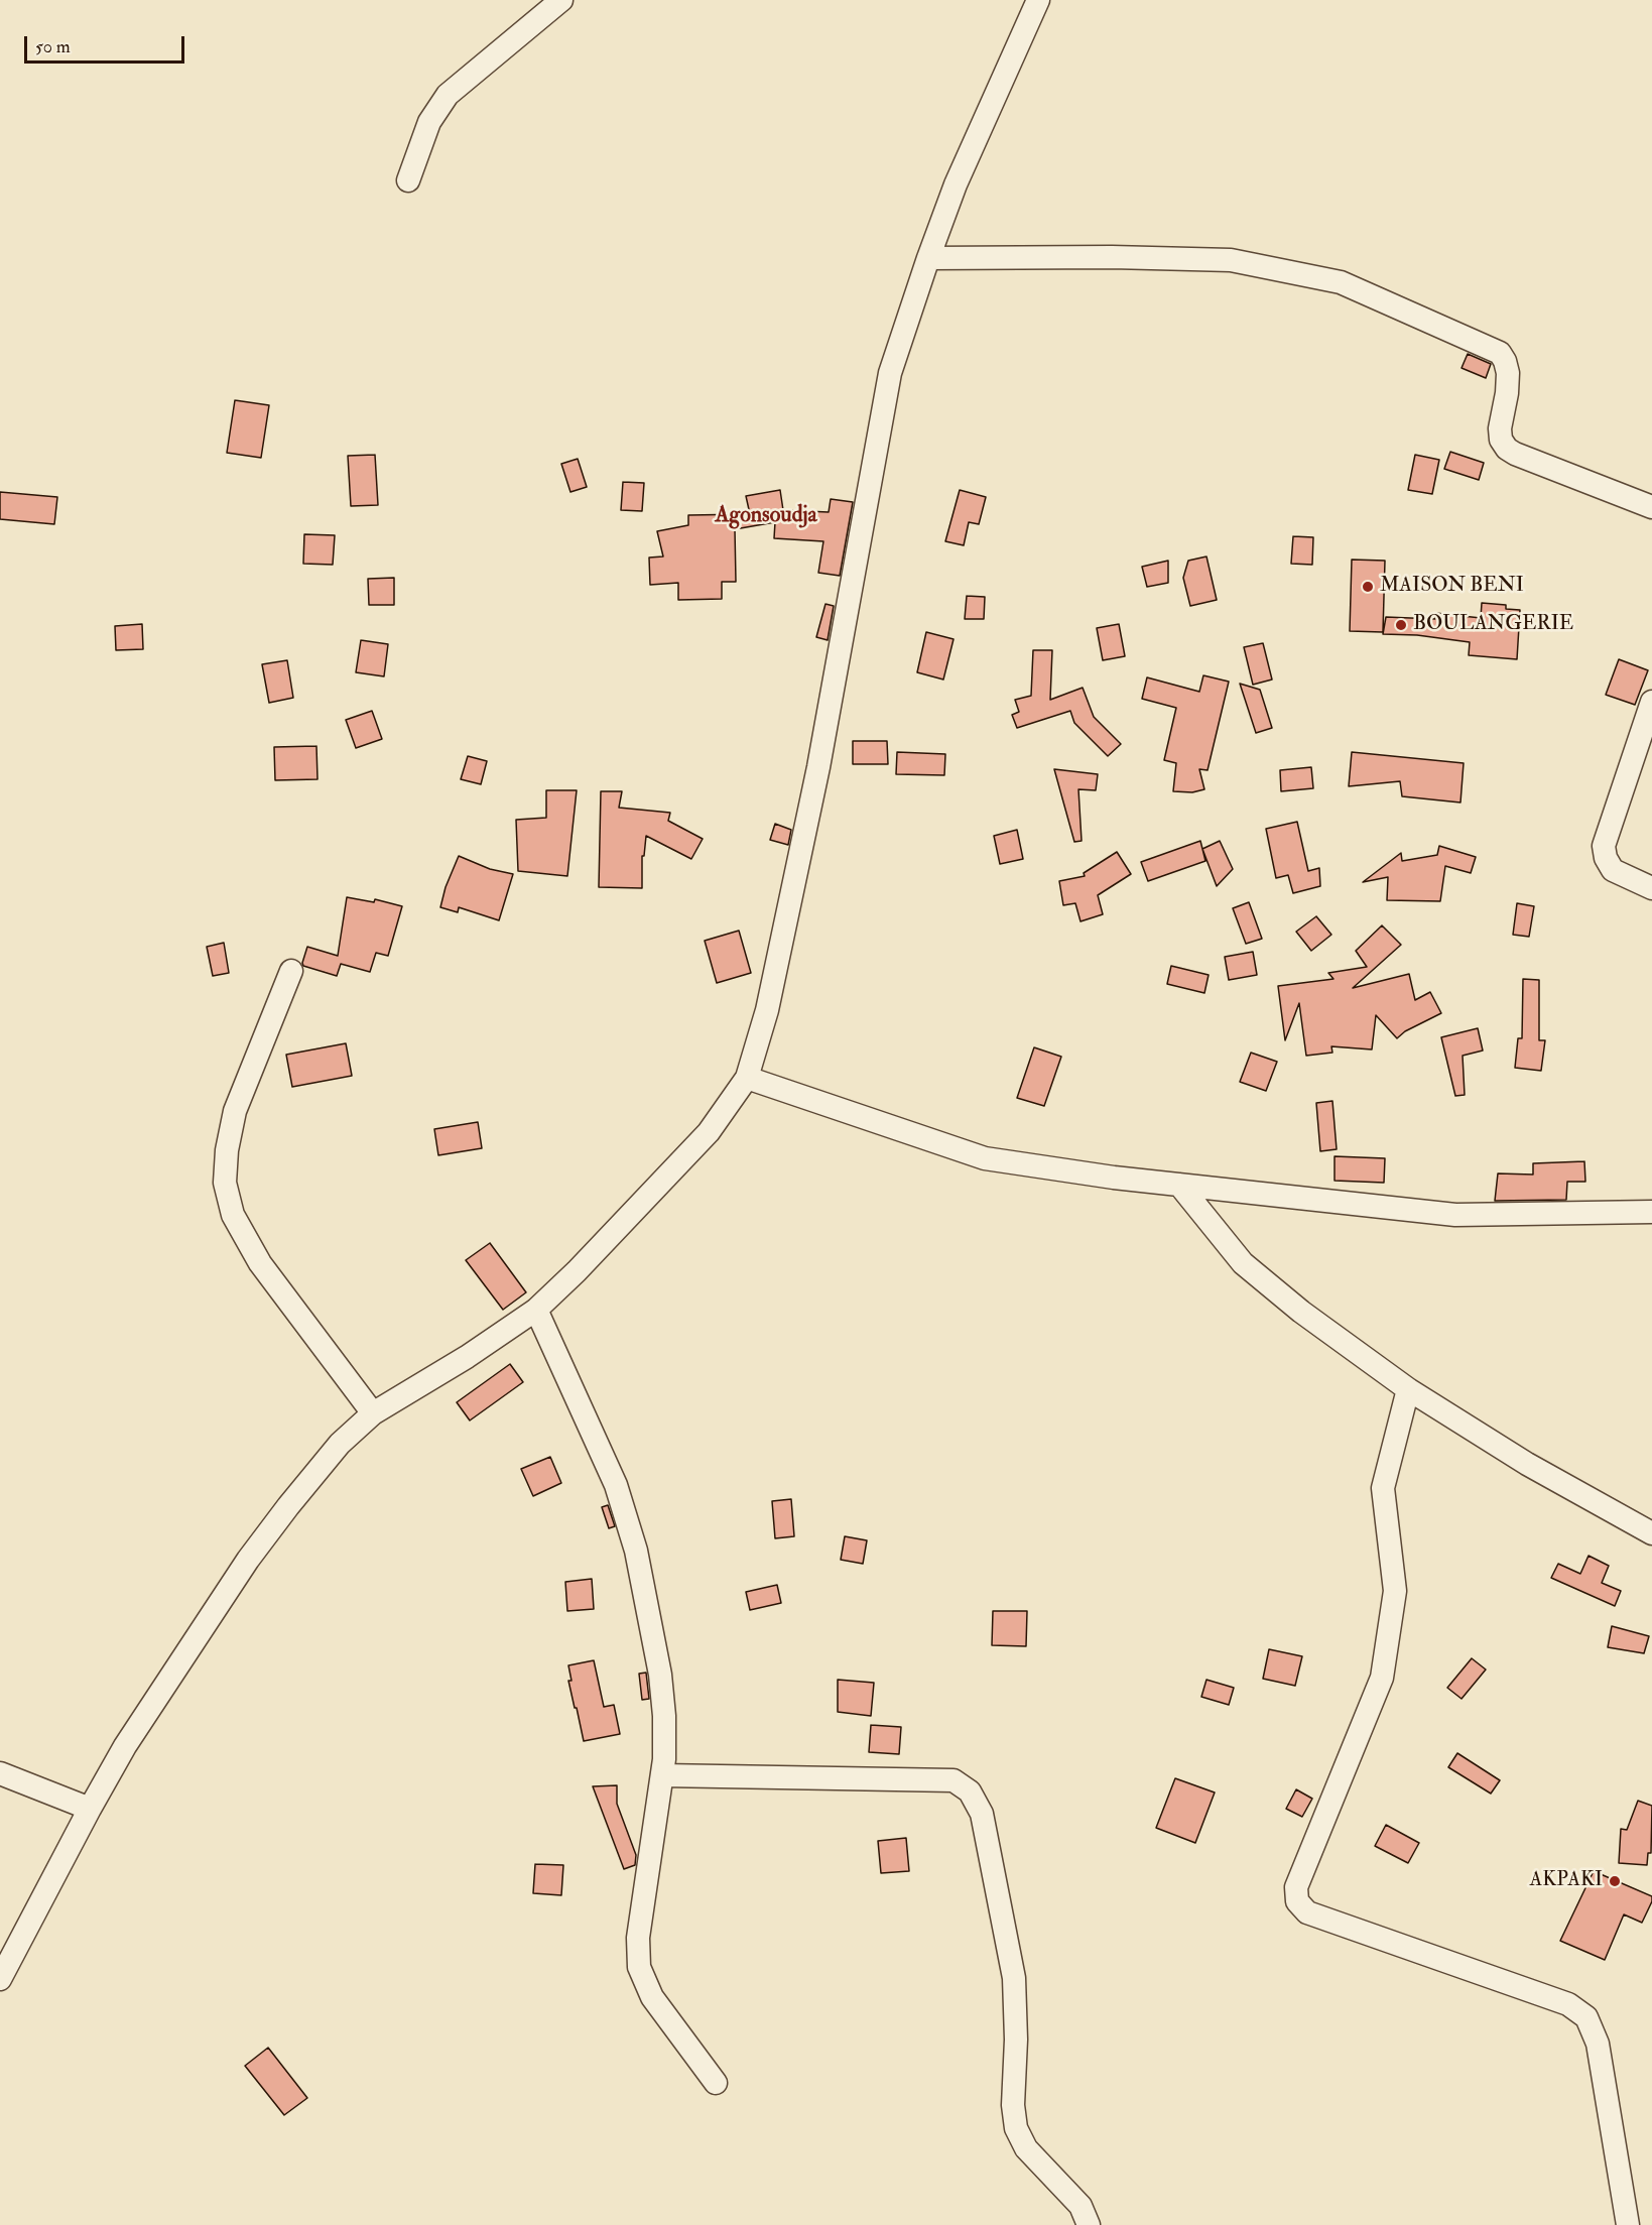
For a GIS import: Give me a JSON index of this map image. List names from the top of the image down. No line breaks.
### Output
{"districts":["Agonsoudja"],"places":["MAISON BENI","BOULANGERIE","AKPAKI"],"scale_bar":"50 m"}
